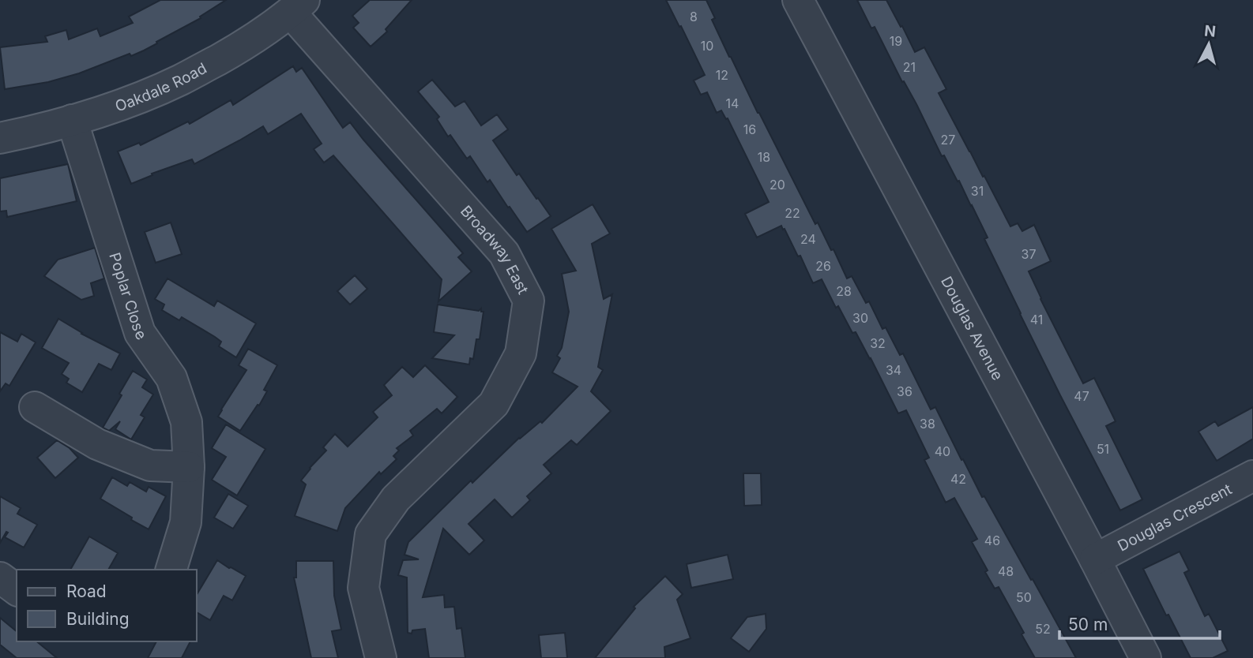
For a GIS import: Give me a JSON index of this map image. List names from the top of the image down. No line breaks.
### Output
{"streets":{"street":["Oakdale Road","Broadway East","Poplar Close","Douglas Avenue","Douglas Crescent"]},"crossings":[["Oakdale Road","Broadway East"],["Oakdale Road","Poplar Close"],["Douglas Avenue","Douglas Crescent"]],"house_numbers":["8","19","10","21","12","14","16","27","18","20","31","22","24","37","26","28","30","41","32","34","36","47","38","51","40","42","46","48","50","52"],"legend":["Road","Building"],"scale_bar":"50 m","north":"top"}
